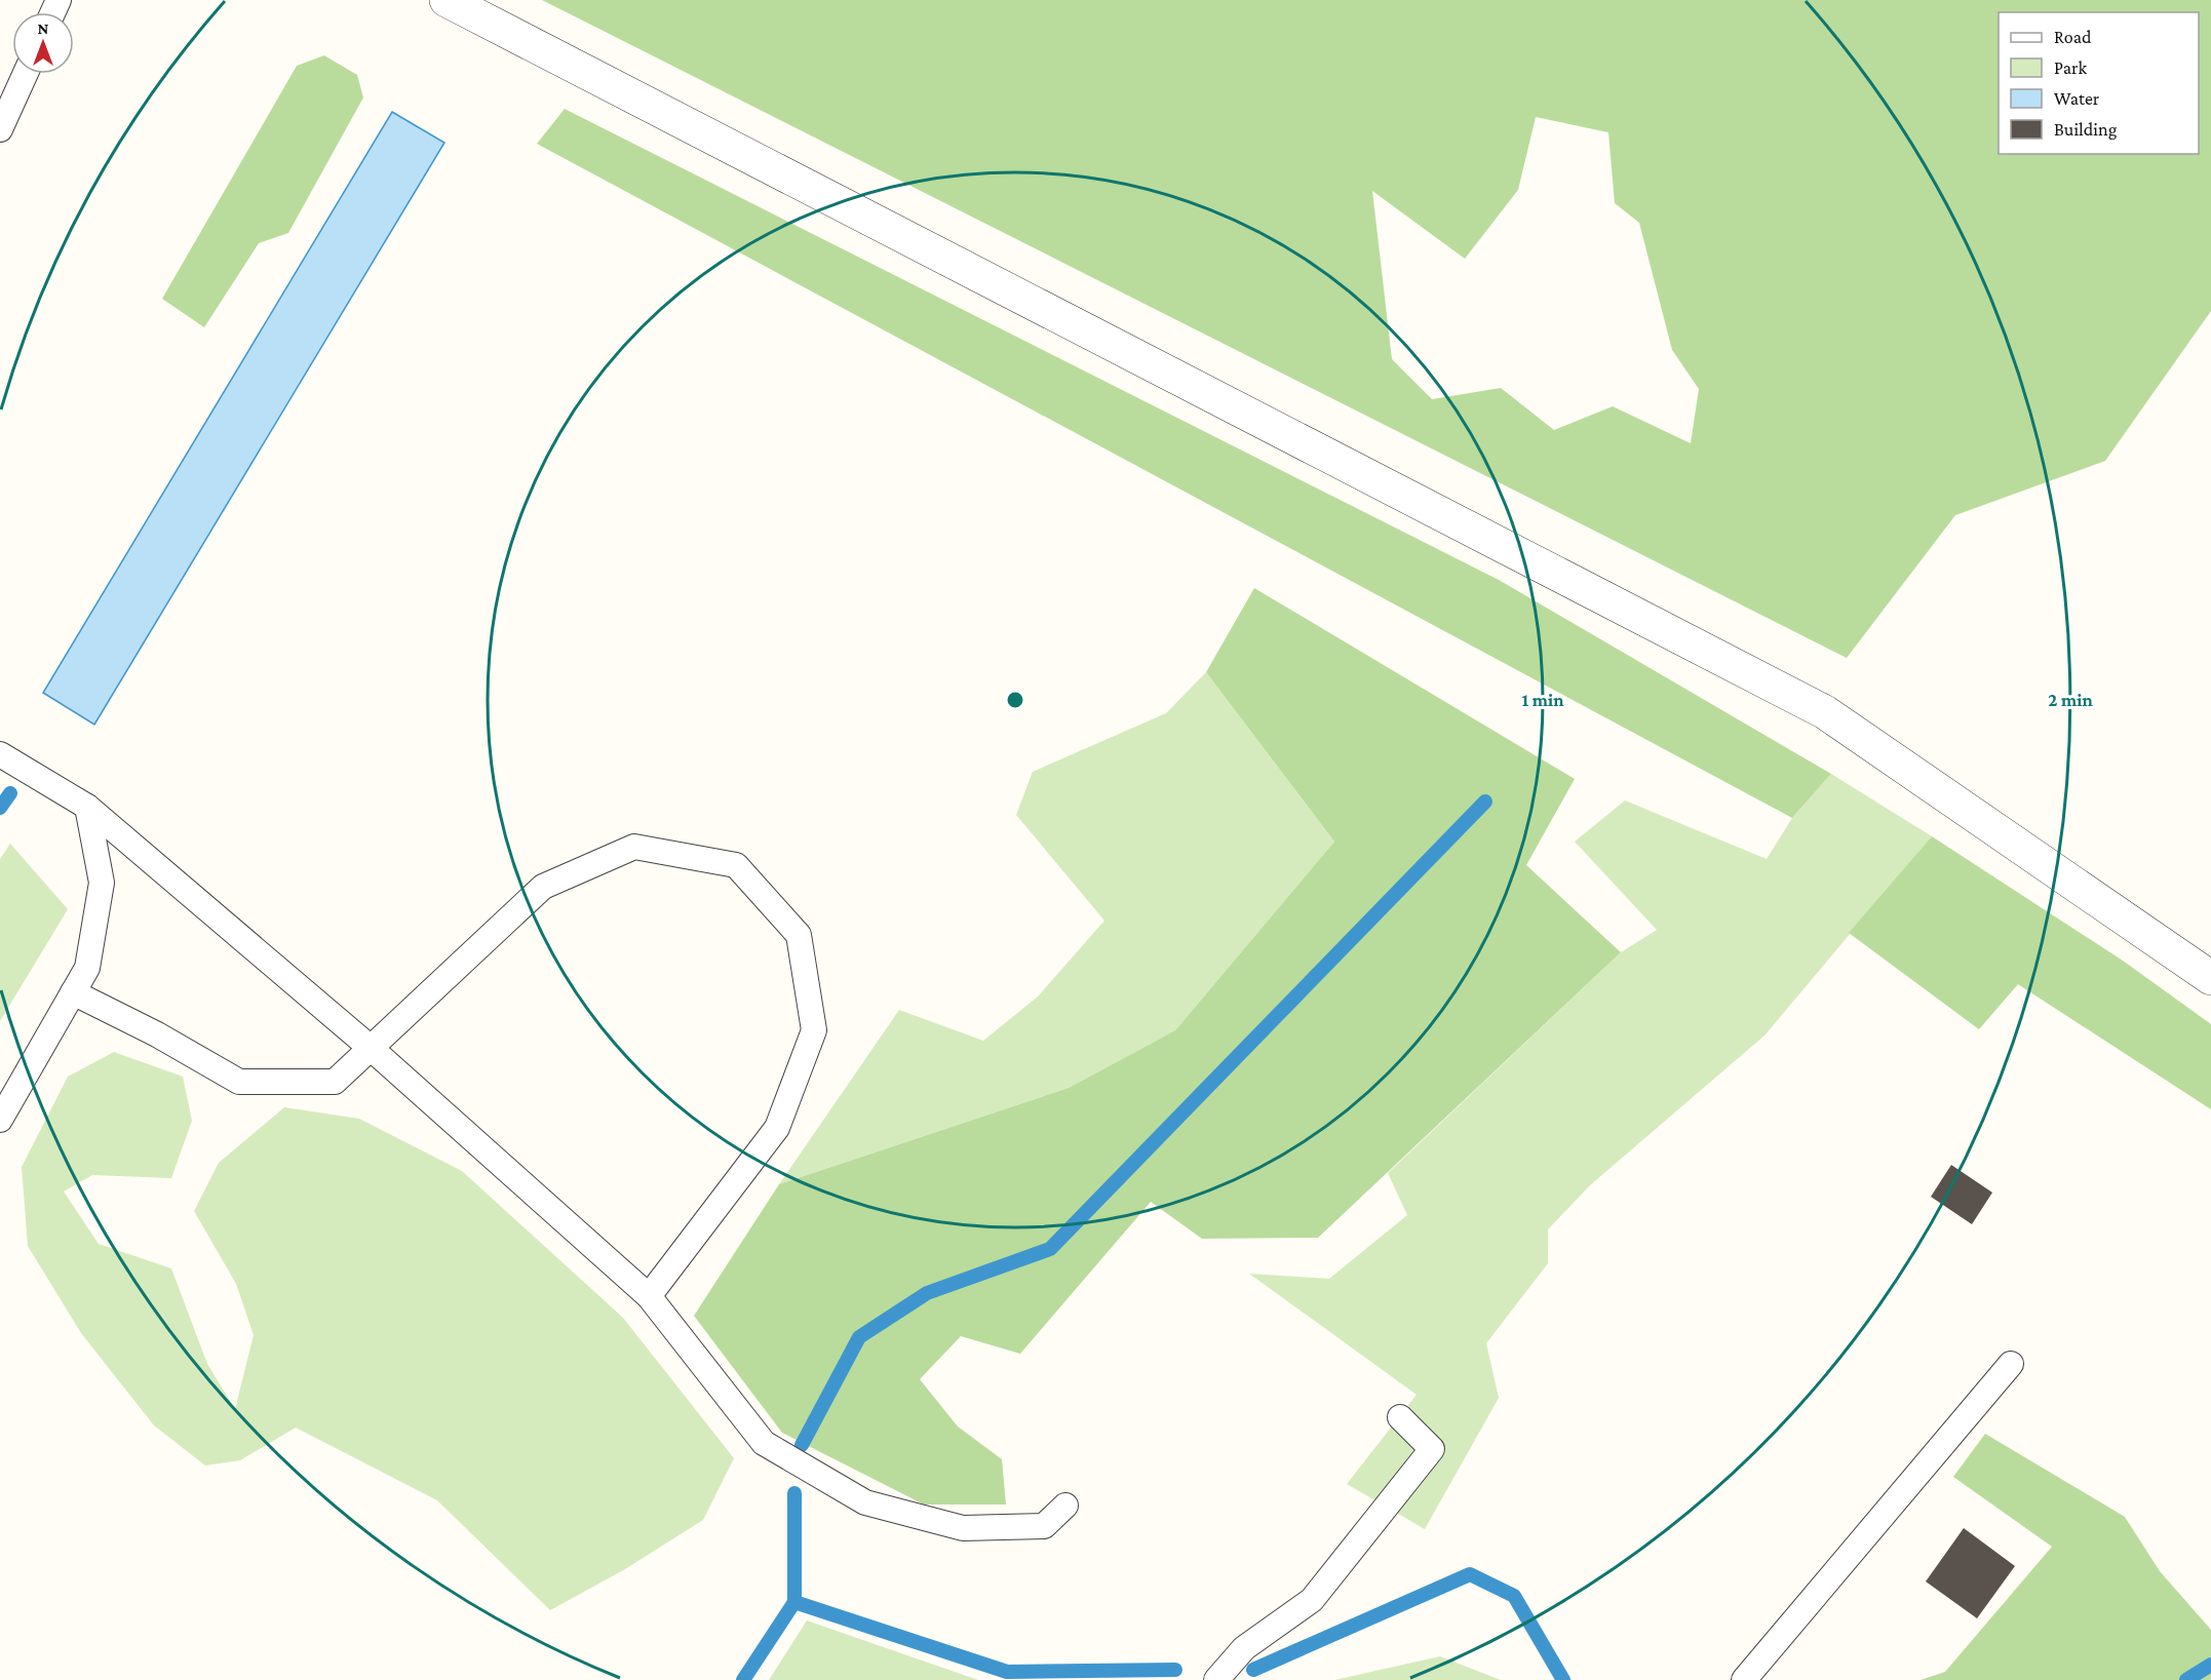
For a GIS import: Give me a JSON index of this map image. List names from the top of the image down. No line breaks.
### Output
{"legend":["Road","Park","Water","Building"],"north":"top","rings":["1 min","2 min"]}
